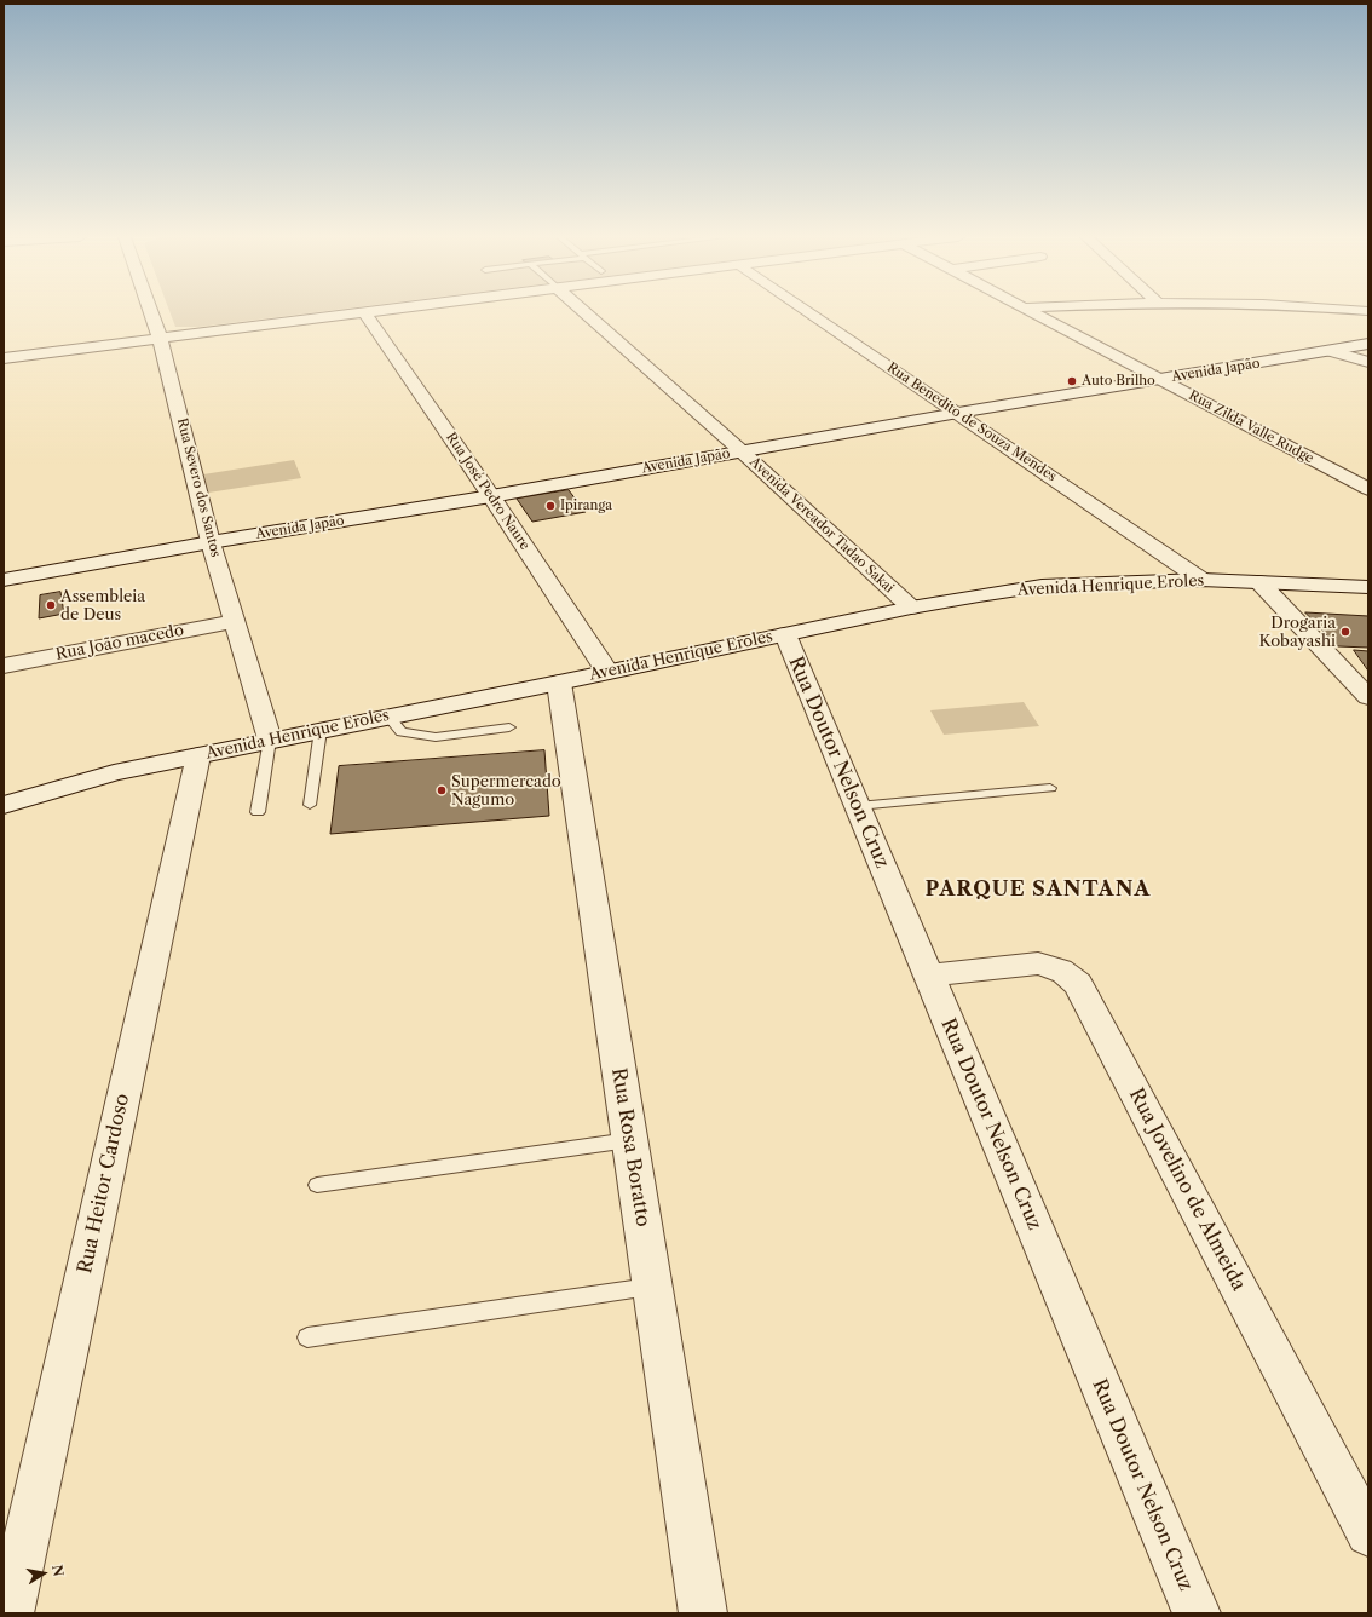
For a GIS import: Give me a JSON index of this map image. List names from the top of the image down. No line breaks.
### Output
{"streets":{"street":["Avenida Japão","Rua Benedito de Souza Mendes","Rua Zilda Valle Rudge","Rua Severo dos Santos","Rua José Pedro Naure","Avenida Vereador Tadao Sakai","Avenida Henrique Eroles","Rua João macedo","Rua Doutor Nelson Cruz","Rua Rosa Boratto","Rua Heitor Cardoso","Rua Jovelino de Almeida"]},"crossings":[["Avenida Japão","Rua Benedito de Souza Mendes"],["Avenida Japão","Rua Zilda Valle Rudge"],["Avenida Japão","Rua Severo dos Santos"],["Avenida Japão","Rua José Pedro Naure"],["Avenida Japão","Avenida Vereador Tadao Sakai"],["Rua Benedito de Souza Mendes","Avenida Henrique Eroles"],["Rua Severo dos Santos","Avenida Henrique Eroles"],["Rua Severo dos Santos","Rua João macedo"],["Rua José Pedro Naure","Avenida Henrique Eroles"],["Avenida Vereador Tadao Sakai","Avenida Henrique Eroles"],["Avenida Henrique Eroles","Rua Doutor Nelson Cruz"],["Avenida Henrique Eroles","Rua Rosa Boratto"],["Avenida Henrique Eroles","Rua Heitor Cardoso"],["Rua Doutor Nelson Cruz","Rua Jovelino de Almeida"]],"districts":["PARQUE SANTANA"],"places":["Auto Brilho","Ipiranga","Assembleia de Deus","Drogaria Kobayashi","Supermercado Nagumo"],"north":"right"}
